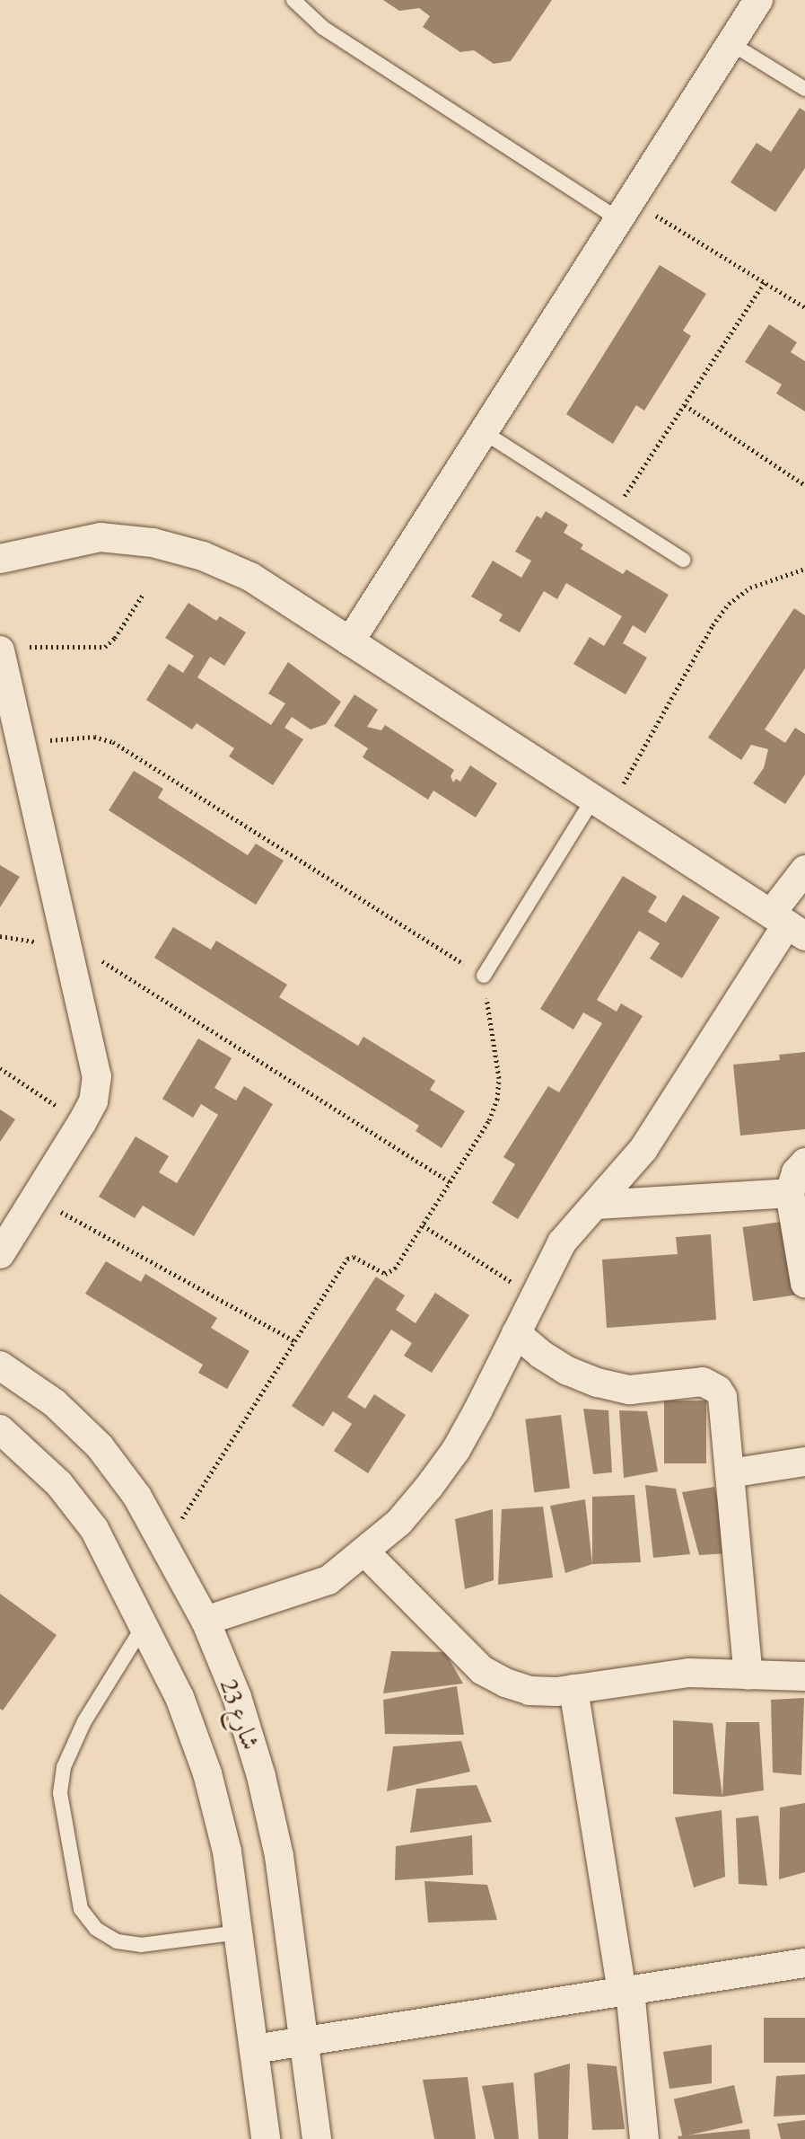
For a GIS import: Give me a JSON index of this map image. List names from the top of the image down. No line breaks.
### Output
{"streets":{"street":["شارع 23"]}}
